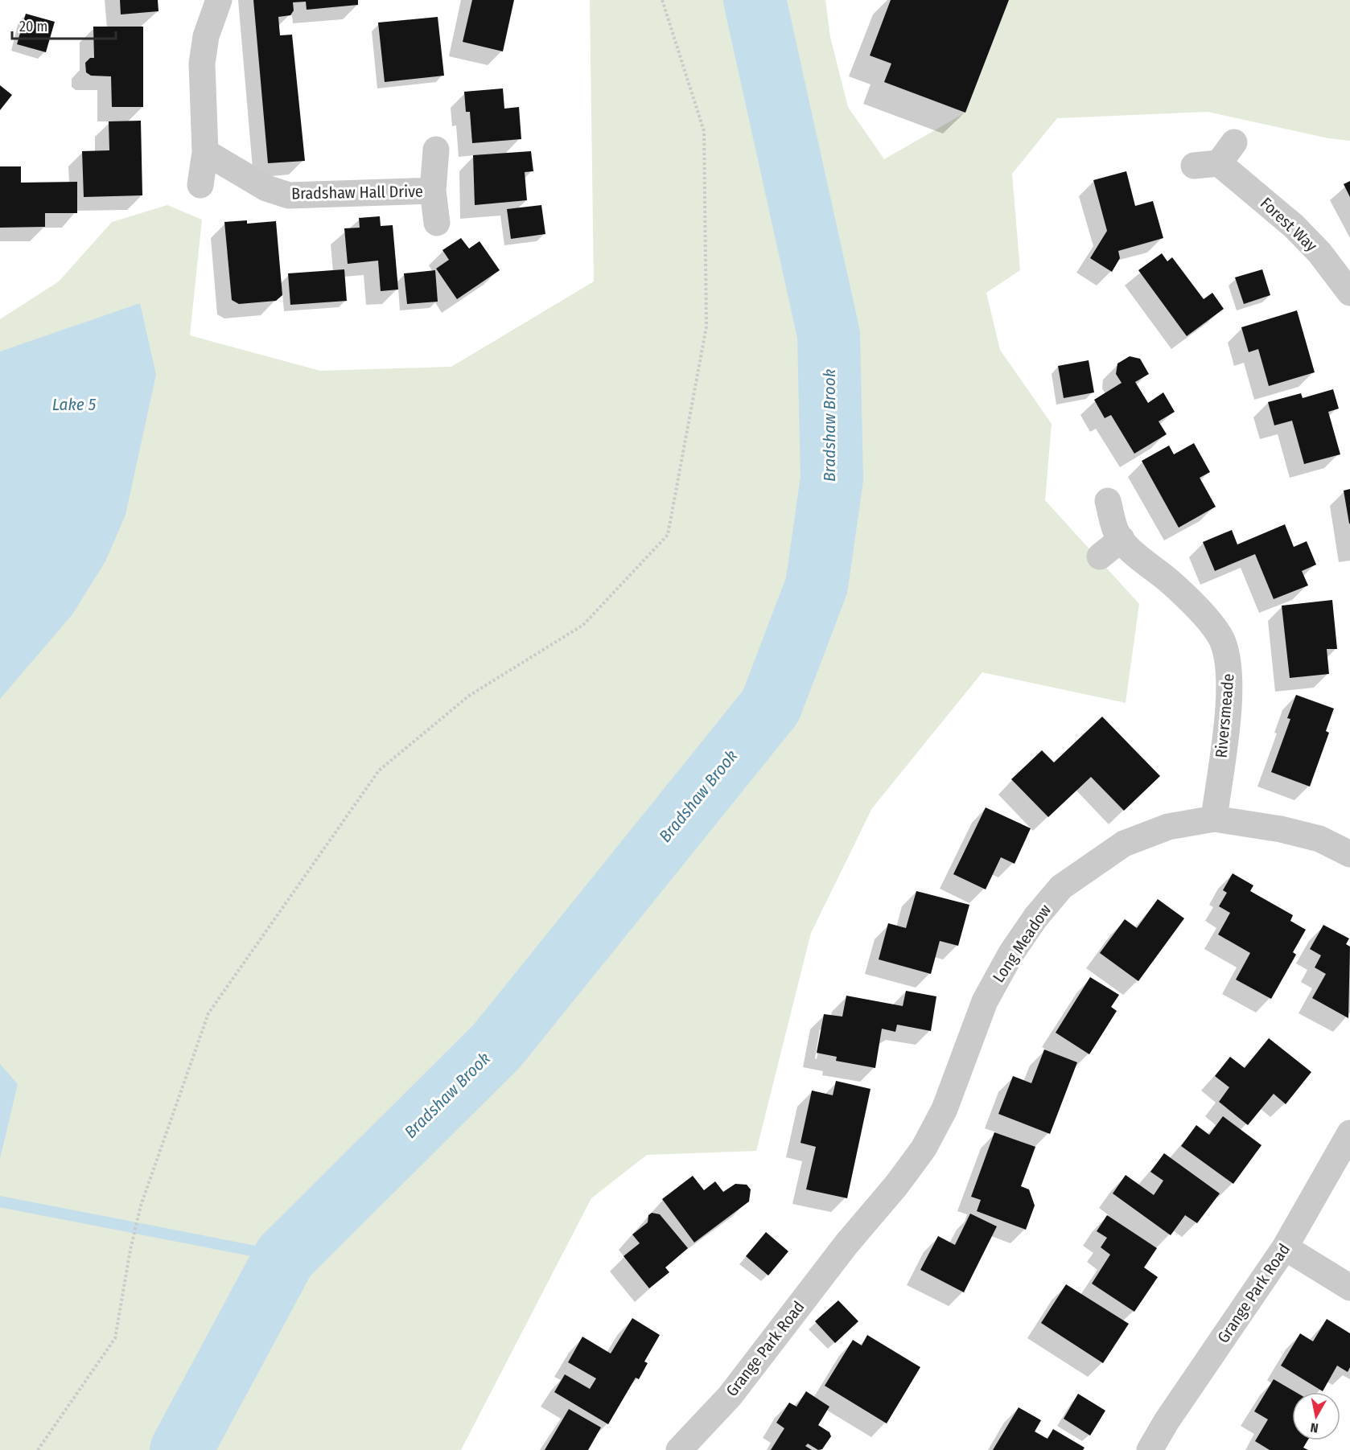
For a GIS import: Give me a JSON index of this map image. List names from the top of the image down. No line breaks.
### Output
{"streets":{"street":["Bradshaw Hall Drive","Forest Way","Riversmeade","Long Meadow","Grange Park Road"]},"crossings":[["Riversmeade","Long Meadow"],["Long Meadow","Grange Park Road"]],"water":["Lake 5","Bradshaw Brook"],"scale_bar":"20 m","north":"bottom"}
